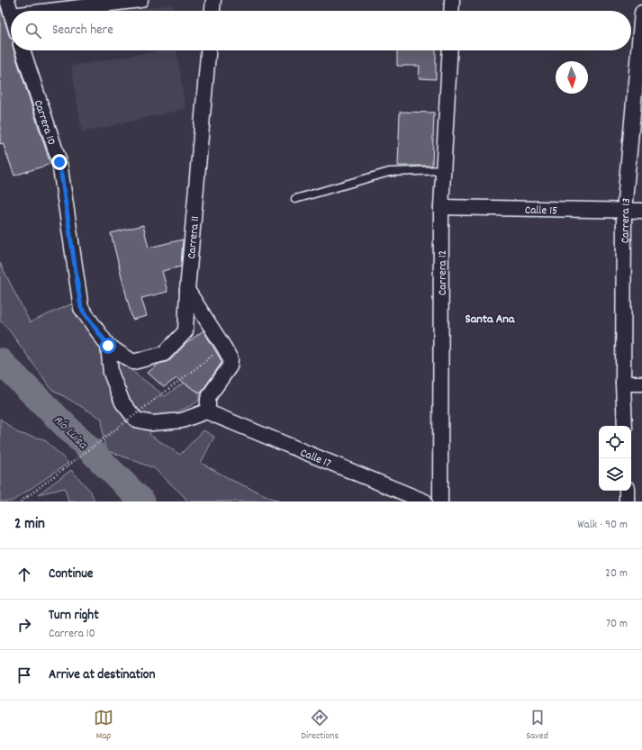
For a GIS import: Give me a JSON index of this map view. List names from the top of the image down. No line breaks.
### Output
{"streets":{"street":["Carrera 10","Calle 15","Carrera 13","Carrera 11","Carrera 12","Calle 17"]},"crossings":[["Carrera 10","Carrera 11"],["Calle 15","Carrera 13"],["Calle 15","Carrera 12"]],"districts":["Santa Ana"],"water":["Río Luisa"],"north":"bottom","page":{"search":"Search here","heading":["2 min","Walk · 90 m"],"list":[["Continue","20 m"],["Turn right","Carrera 10","70 m"],"Arrive at destination"],"nav":["Map","Directions","Saved"]}}
